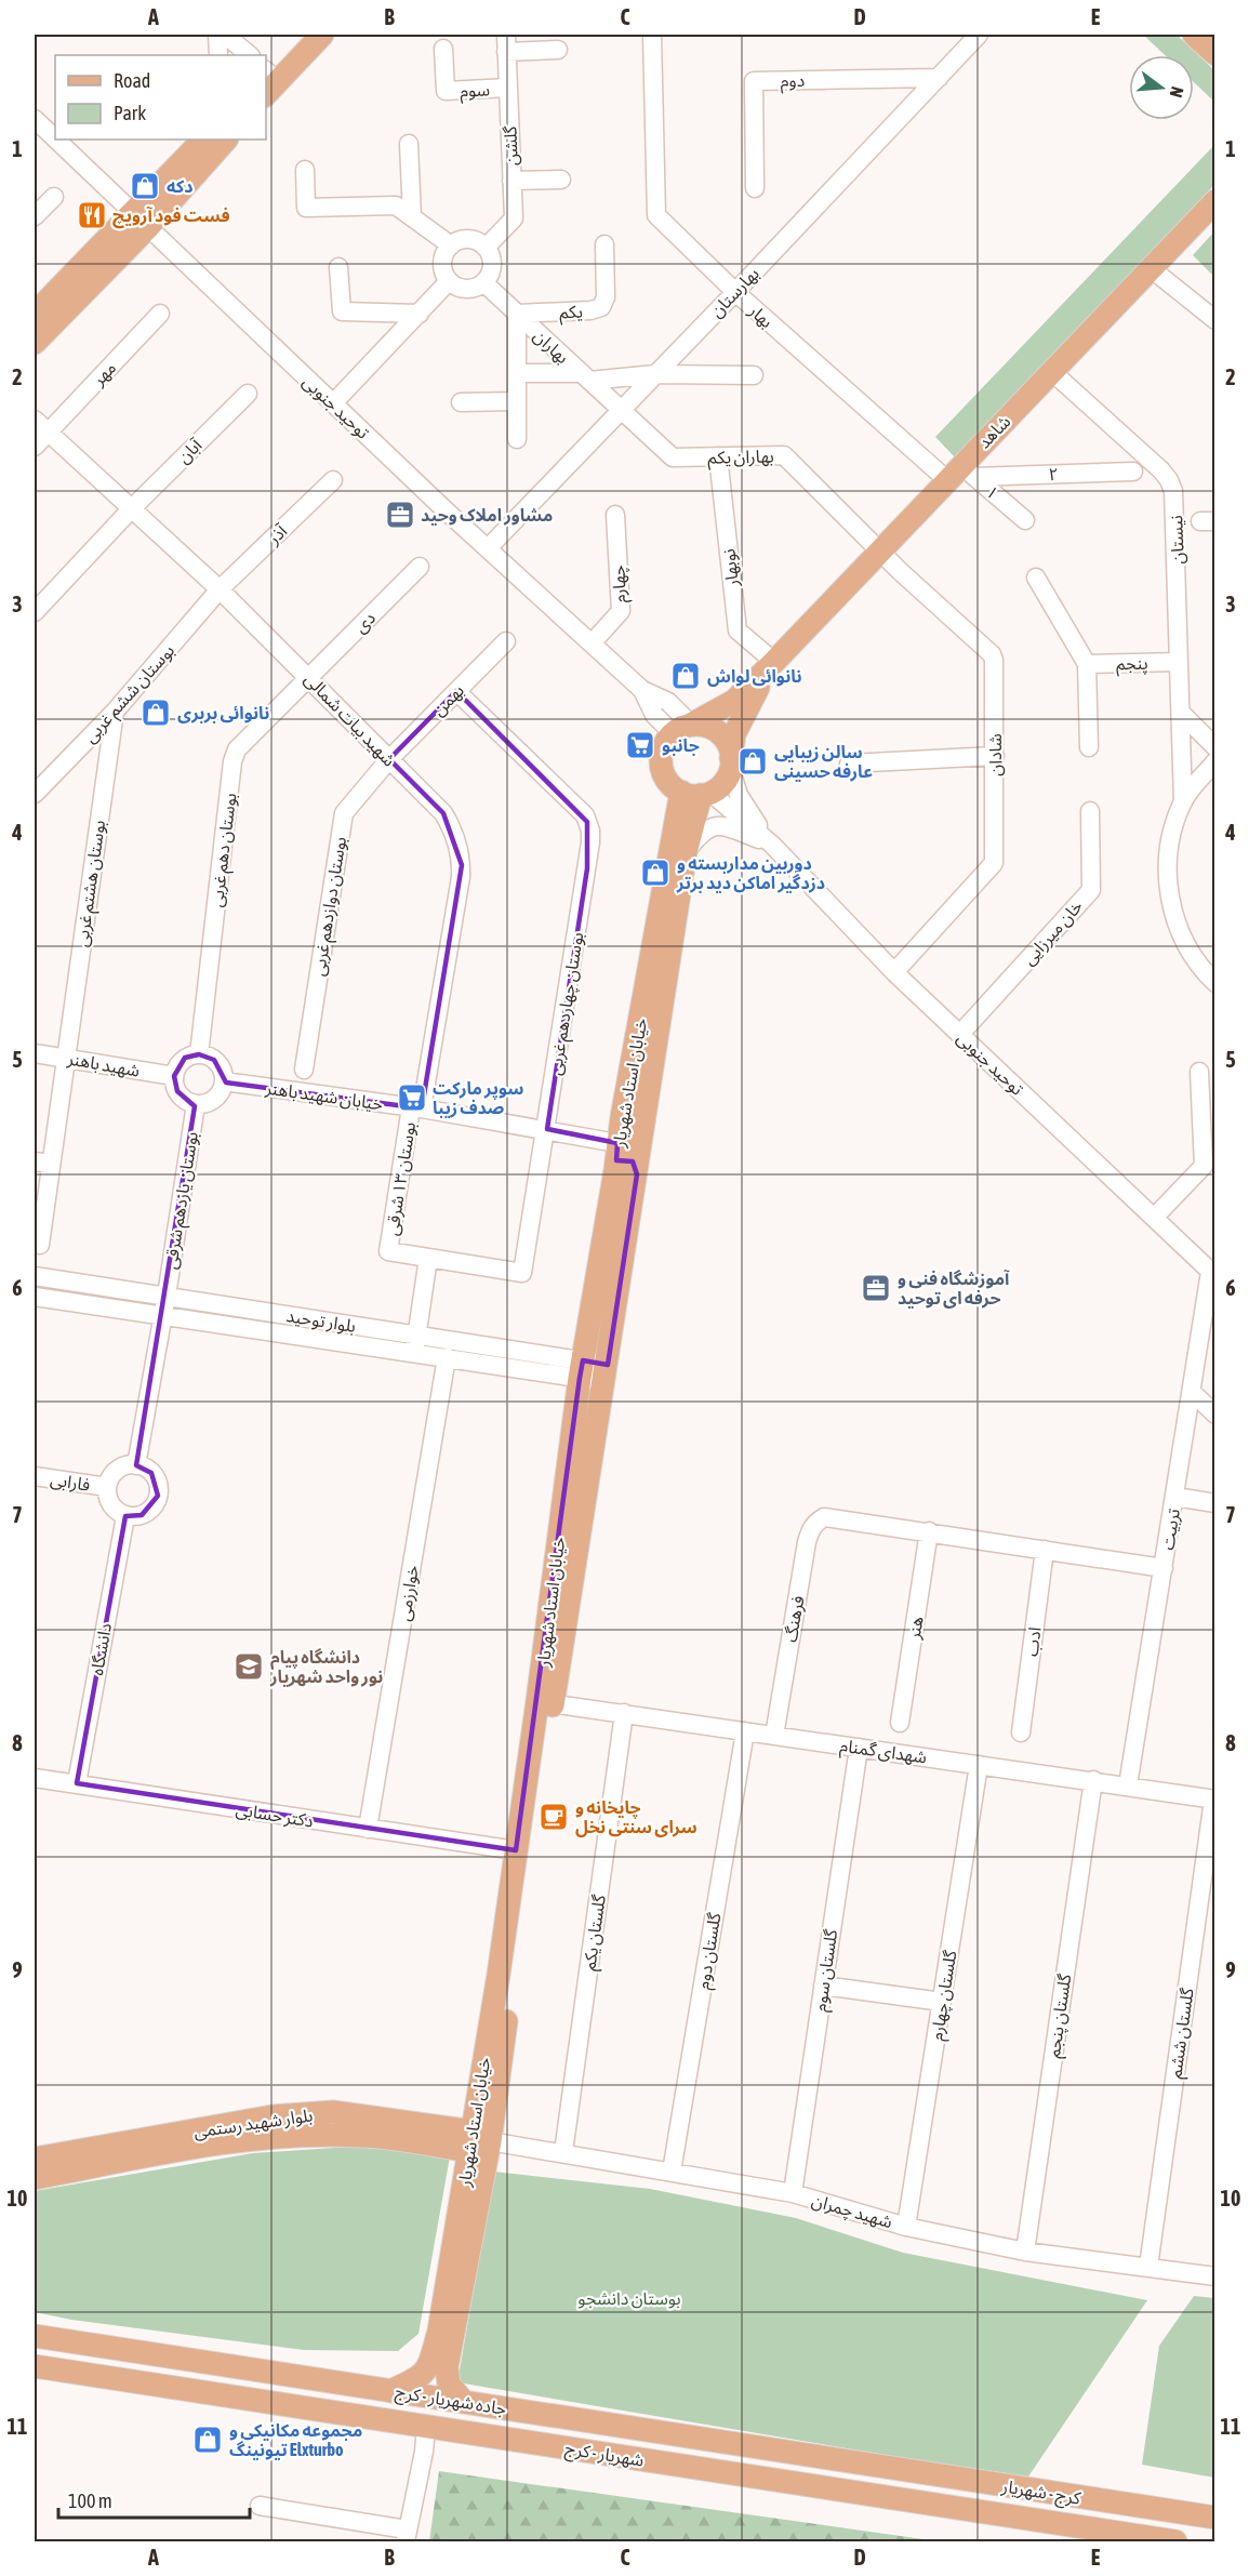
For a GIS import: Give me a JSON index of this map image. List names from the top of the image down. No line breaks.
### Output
{"streets":{"main road":["شاهد","خیابان استاد شهریار","بلوار شهید رستمی","جاده شهریار - کرج","شهریار - کرج","کرج - شهریار"],"street":["دوم","سوم","گلشن","بهارستان","یکم","بهار","بهاران","مهر","توحید جنوبی","آبان","بهاران یکم","۲","۱","آذر","نيستان","نوبهار","چهارم","دی","پنجم","بوستان ششم غربی","بهمن","شهید بیات شمالی","شادان","بوستان دهم غربی","بوستان هشتم غربی","بوستان دوازدهم غربی","خان میرزایی","بوستان چهاردهم غربی","شهید باهنر","خیابان شهید باهنر","بوستان ۱۳ شرقی","بوستان یازدهم شرقی","بلوار توحید","فارابی","تربیت","خوارزمی","فرهنگ","هنر","ادب","دانشگاه","شهدای گمنام","دکتر حسابی","گلستان یکم","گلستان دوم","گلستان سوم","گلستان چهارم","گلستان پنجم","گلستان ششم","شهید چمران"]},"crossings":[["دوم","بهارستان"],["سوم","گلشن"],["گلشن","بهاران"],["بهارستان","بهار"],["بهارستان","بهاران"],["بهارستان","توحید جنوبی"],["بهارستان","بهاران یکم"],["یکم","بهاران"],["بهار","شاهد"],["بهار","۲"],["بهار","۱"],["بهاران","بهاران یکم"],["مهر","شهید بیات شمالی"],["توحید جنوبی","چهارم"],["توحید جنوبی","شادان"],["توحید جنوبی","خان میرزایی"],["توحید جنوبی","خیابان استاد شهریار"],["توحید جنوبی","تربیت"],["شاهد","بهاران یکم"],["شاهد","۲"],["شاهد","۱"],["شاهد","نيستان"],["شاهد","نوبهار"],["شاهد","شادان"],["آبان","شهید بیات شمالی"],["بهاران یکم","نوبهار"],["بهاران یکم","شادان"],["۲","۱"],["آذر","بوستان ششم غربی"],["آذر","شهید بیات شمالی"],["نيستان","پنجم"],["دی","شهید بیات شمالی"],["دی","بوستان دهم غربی"],["بوستان ششم غربی","شهید بیات شمالی"],["بوستان ششم غربی","بوستان هشتم غربی"],["بهمن","شهید بیات شمالی"],["بهمن","بوستان دوازدهم غربی"],["بهمن","بوستان چهاردهم غربی"],["شهید بیات شمالی","بوستان دهم غربی"],["شهید بیات شمالی","بوستان دوازدهم غربی"],["شهید بیات شمالی","خیابان شهید باهنر"],["شهید بیات شمالی","بوستان ۱۳ شرقی"],["بوستان دهم غربی","شهید باهنر"],["بوستان دهم غربی","خیابان شهید باهنر"],["بوستان دهم غربی","بوستان یازدهم شرقی"],["بوستان هشتم غربی","شهید باهنر"],["بوستان چهاردهم غربی","خیابان شهید باهنر"],["بوستان چهاردهم غربی","بوستان ۱۳ شرقی"],["شهید باهنر","خیابان شهید باهنر"],["شهید باهنر","بوستان یازدهم شرقی"],["خیابان استاد شهریار","خیابان شهید باهنر"],["خیابان استاد شهریار","بلوار توحید"],["خیابان استاد شهریار","شهدای گمنام"],["خیابان استاد شهریار","دکتر حسابی"],["خیابان استاد شهریار","بلوار شهید رستمی"],["خیابان استاد شهریار","شهید چمران"],["خیابان استاد شهریار","جاده شهریار - کرج"],["خیابان شهید باهنر","بوستان ۱۳ شرقی"],["خیابان شهید باهنر","بوستان یازدهم شرقی"],["بوستان یازدهم شرقی","بلوار توحید"],["بلوار توحید","خوارزمی"],["فارابی","دانشگاه"],["تربیت","شهدای گمنام"],["خوارزمی","دکتر حسابی"],["فرهنگ","هنر"],["فرهنگ","شهدای گمنام"],["دانشگاه","دکتر حسابی"],["شهدای گمنام","گلستان یکم"],["شهدای گمنام","گلستان دوم"],["شهدای گمنام","گلستان سوم"],["شهدای گمنام","گلستان چهارم"],["شهدای گمنام","گلستان پنجم"],["شهدای گمنام","گلستان ششم"],["گلستان یکم","شهید چمران"],["گلستان دوم","شهید چمران"],["گلستان سوم","شهید چمران"],["گلستان چهارم","شهید چمران"],["گلستان پنجم","شهید چمران"],["گلستان ششم","شهید چمران"],["بلوار شهید رستمی","شهید چمران"],["جاده شهریار - کرج","کرج - شهریار"]],"parks":["بوستان دانشجو"],"places":{"shop":["دکه","نانوائی لواش","نانوائی بربری","سالن زیبایی عارفه حسینی","دوربین مداربسته و دزدگیر اماکن دید برتر","مجموعه مکانیکی و تیونینگ Elxturbo"],"restaurant":["فست فود آرویچ"],"office":["مشاور املاک وحید","آموزشگاه فنی و حرفه ای توحید"],"supermarket":["جانبو","سوپر مارکت صدف زیبا"],"school or university":["دانشگاه پیام نور واحد شهریار"],"cafe":["چایخانه و سرای سنتی نخل"]},"legend":["Road","Park"],"scale_bar":"100 m","north":"right","grid":{"columns":["A","B","C","D","E"],"rows":["1","2","3","4","5","6","7","8","9","10","11"]}}
